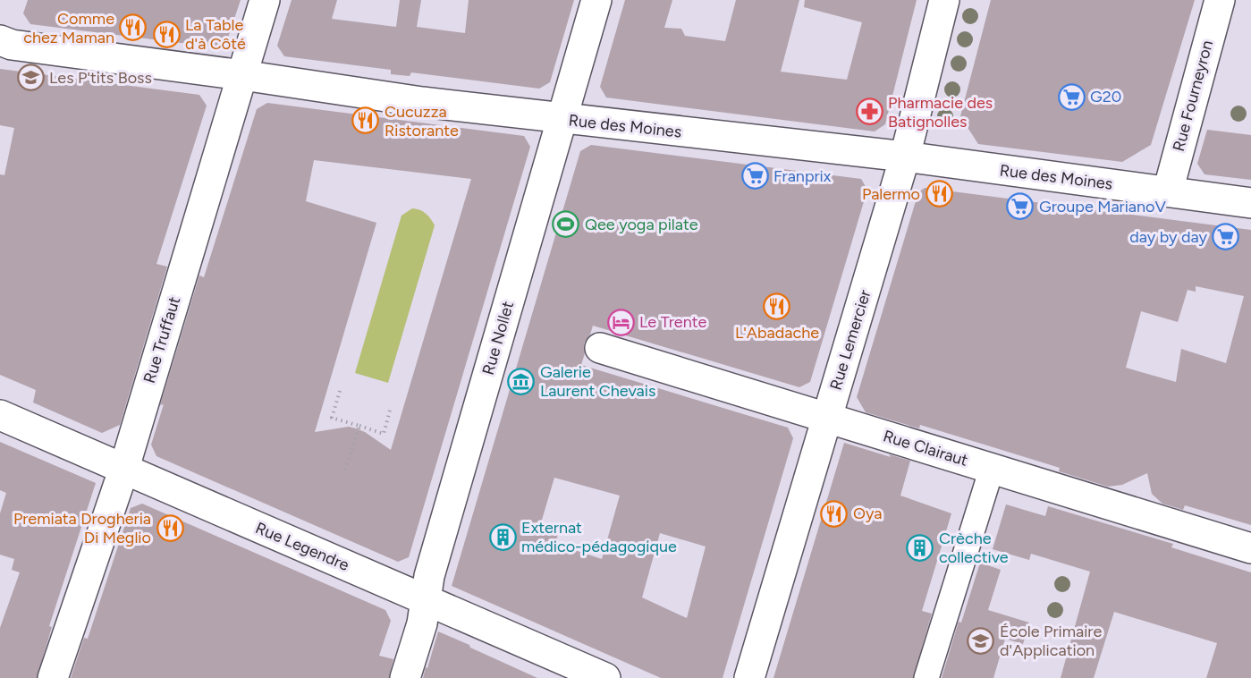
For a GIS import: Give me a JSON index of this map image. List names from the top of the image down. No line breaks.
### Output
{"streets":{"street":["Rue Fourneyron","Rue des Moines","Rue Nollet","Rue Truffaut","Rue Lemercier","Rue Clairaut","Rue Legendre"]},"crossings":[["Rue Fourneyron","Rue des Moines"],["Rue des Moines","Rue Nollet"],["Rue des Moines","Rue Truffaut"],["Rue des Moines","Rue Lemercier"],["Rue Nollet","Rue Legendre"],["Rue Truffaut","Rue Legendre"],["Rue Lemercier","Rue Clairaut"]],"places":{"restaurant":["Comme chez Maman","La Table d'à Côté","Cucuzza Ristorante","Palermo","L'Abadache","Oya","Premiata Drogheria Di Meglio"],"school or university":["Les P'tits Boss","École Primaire d'Application"],"supermarket":["G20","Franprix","Groupe MarianoV","day by day"],"pharmacy":["Pharmacie des Batignolles"],"sports":["Qee yoga pilate"],"hotel":["Le Trente"],"museum":["Galerie Laurent Chevais"],"building":["Externat médico-pédagogique","Crèche collective"]}}
